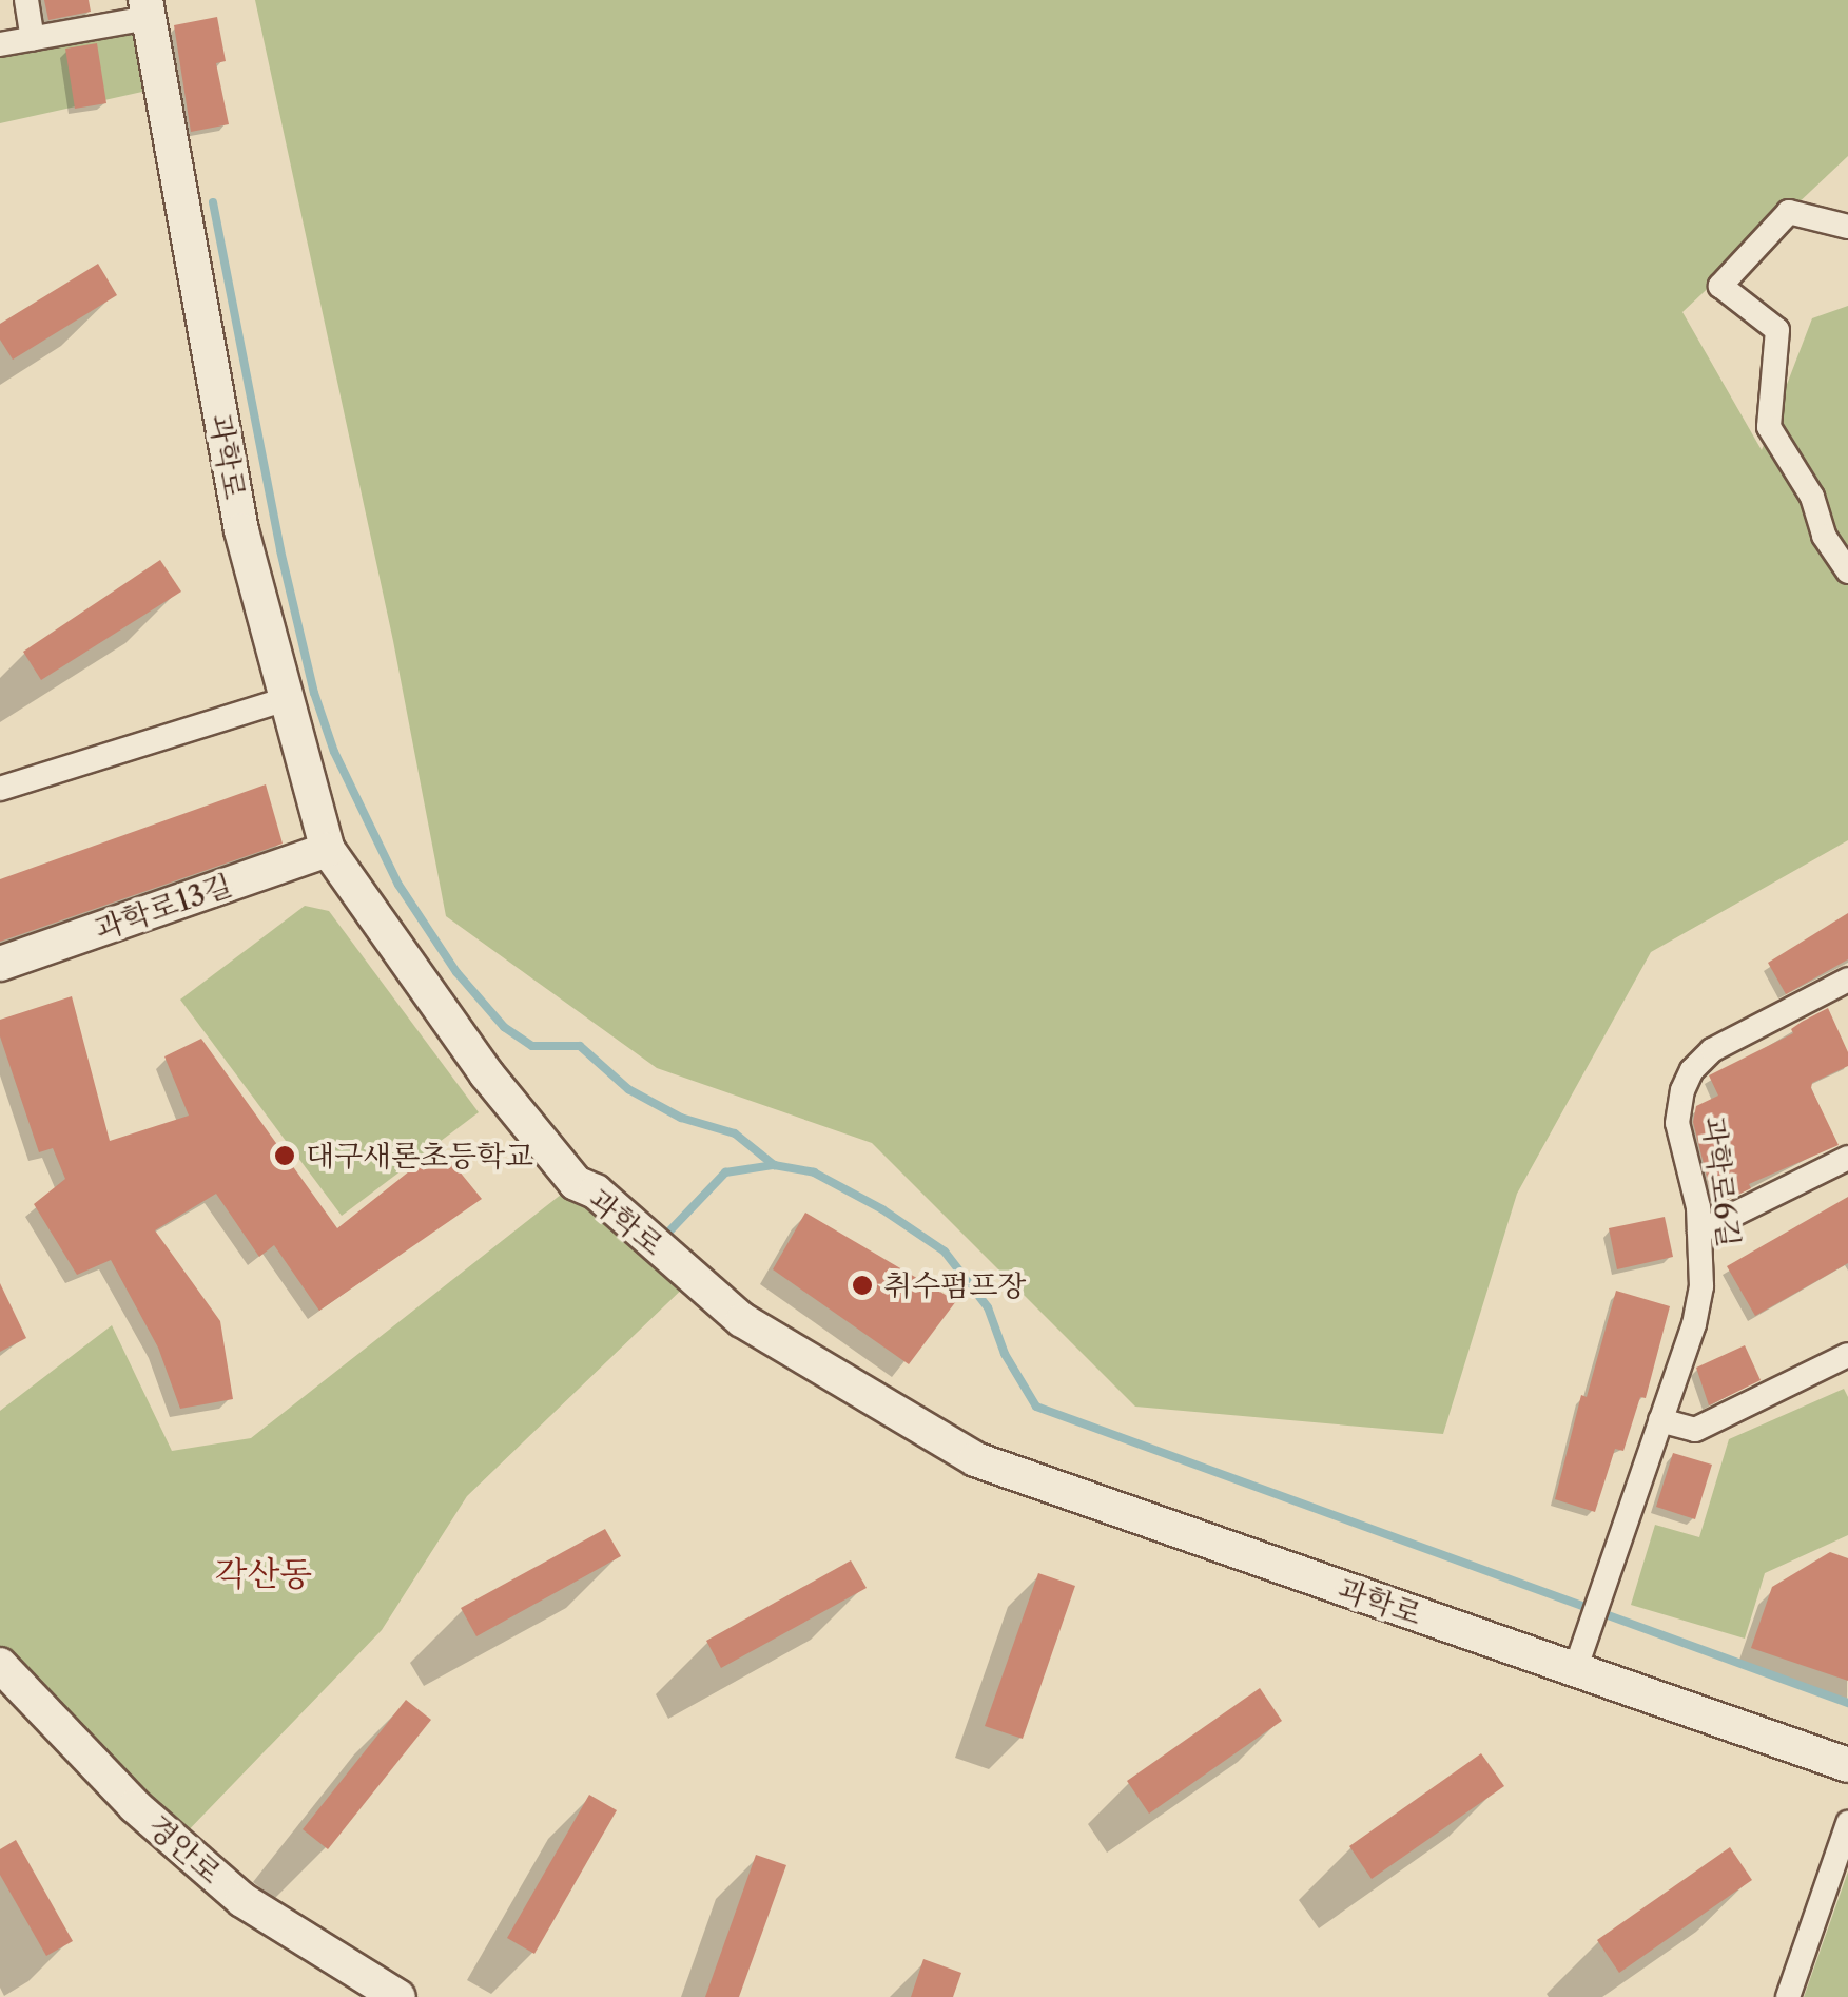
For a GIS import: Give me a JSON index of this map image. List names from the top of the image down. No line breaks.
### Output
{"streets":{"street":["과학로","과학로13길","과학로6길","경안로"]},"crossings":[["과학로","과학로13길"],["과학로","과학로6길"]],"districts":["각산동"],"places":["대구새론초등학교","취수펌프장"]}
